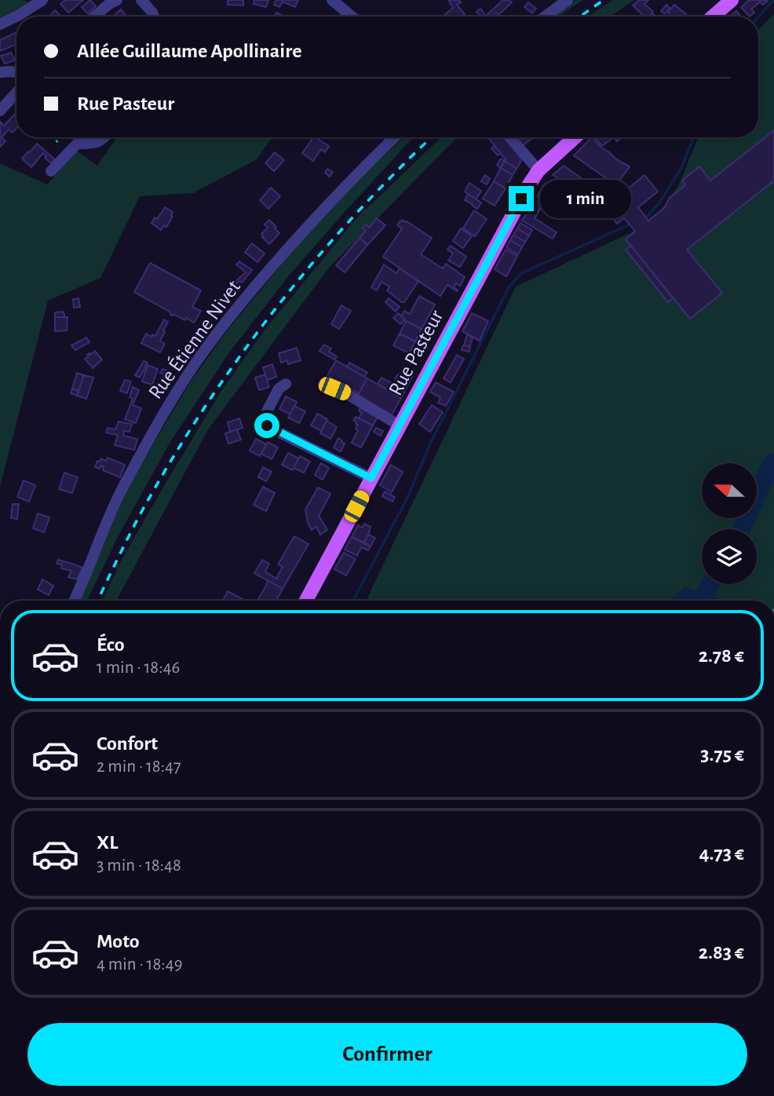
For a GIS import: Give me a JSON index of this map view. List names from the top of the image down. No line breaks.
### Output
{"streets":{"main road":["Rue Pasteur"],"street":["Rue Étienne Nivet"]},"north":"left","page":{"banner":["Allée Guillaume Apollinaire","Rue Pasteur"],"bubble":"1 min","list":[{"name":"Éco","note":"1 min · 18:46","value":"2.78 €"},{"name":"Confort","note":"2 min · 18:47","value":"3.75 €"},{"name":"XL","note":"3 min · 18:48","value":"4.73 €"},{"name":"Moto","note":"4 min · 18:49","value":"2.83 €"}],"buttons":"Confirmer"}}
